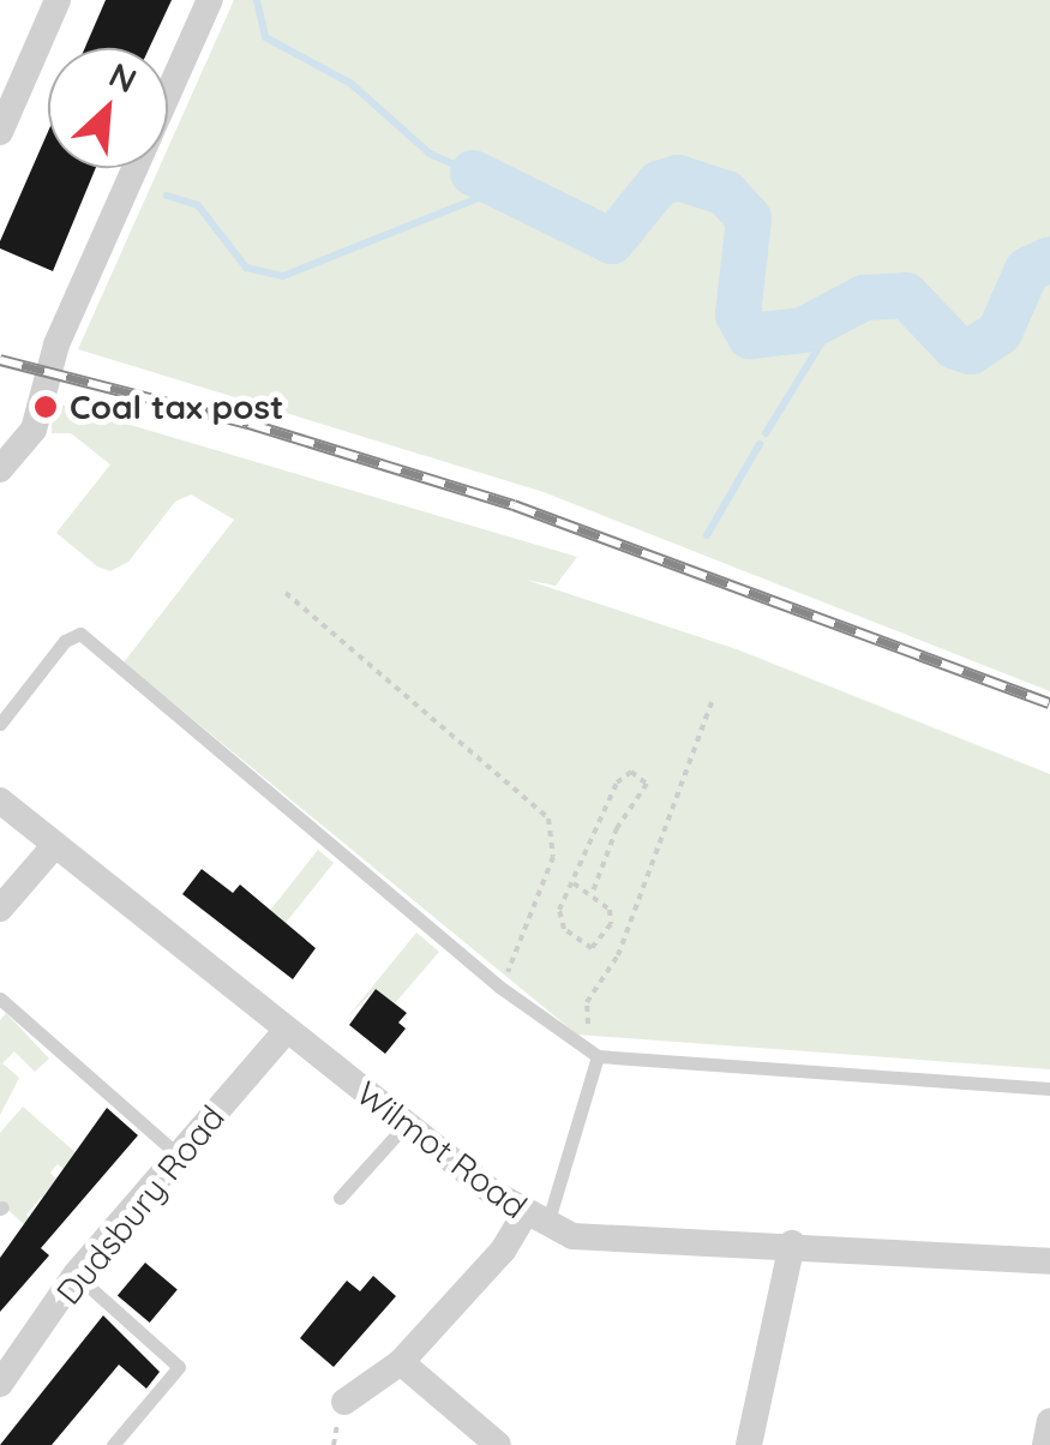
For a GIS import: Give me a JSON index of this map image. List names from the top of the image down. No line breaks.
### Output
{"streets":{"street":["Wilmot Road","Dudsbury Road"]},"crossings":[["Wilmot Road","Dudsbury Road"]],"places":["Coal tax post"],"north":"top right"}
